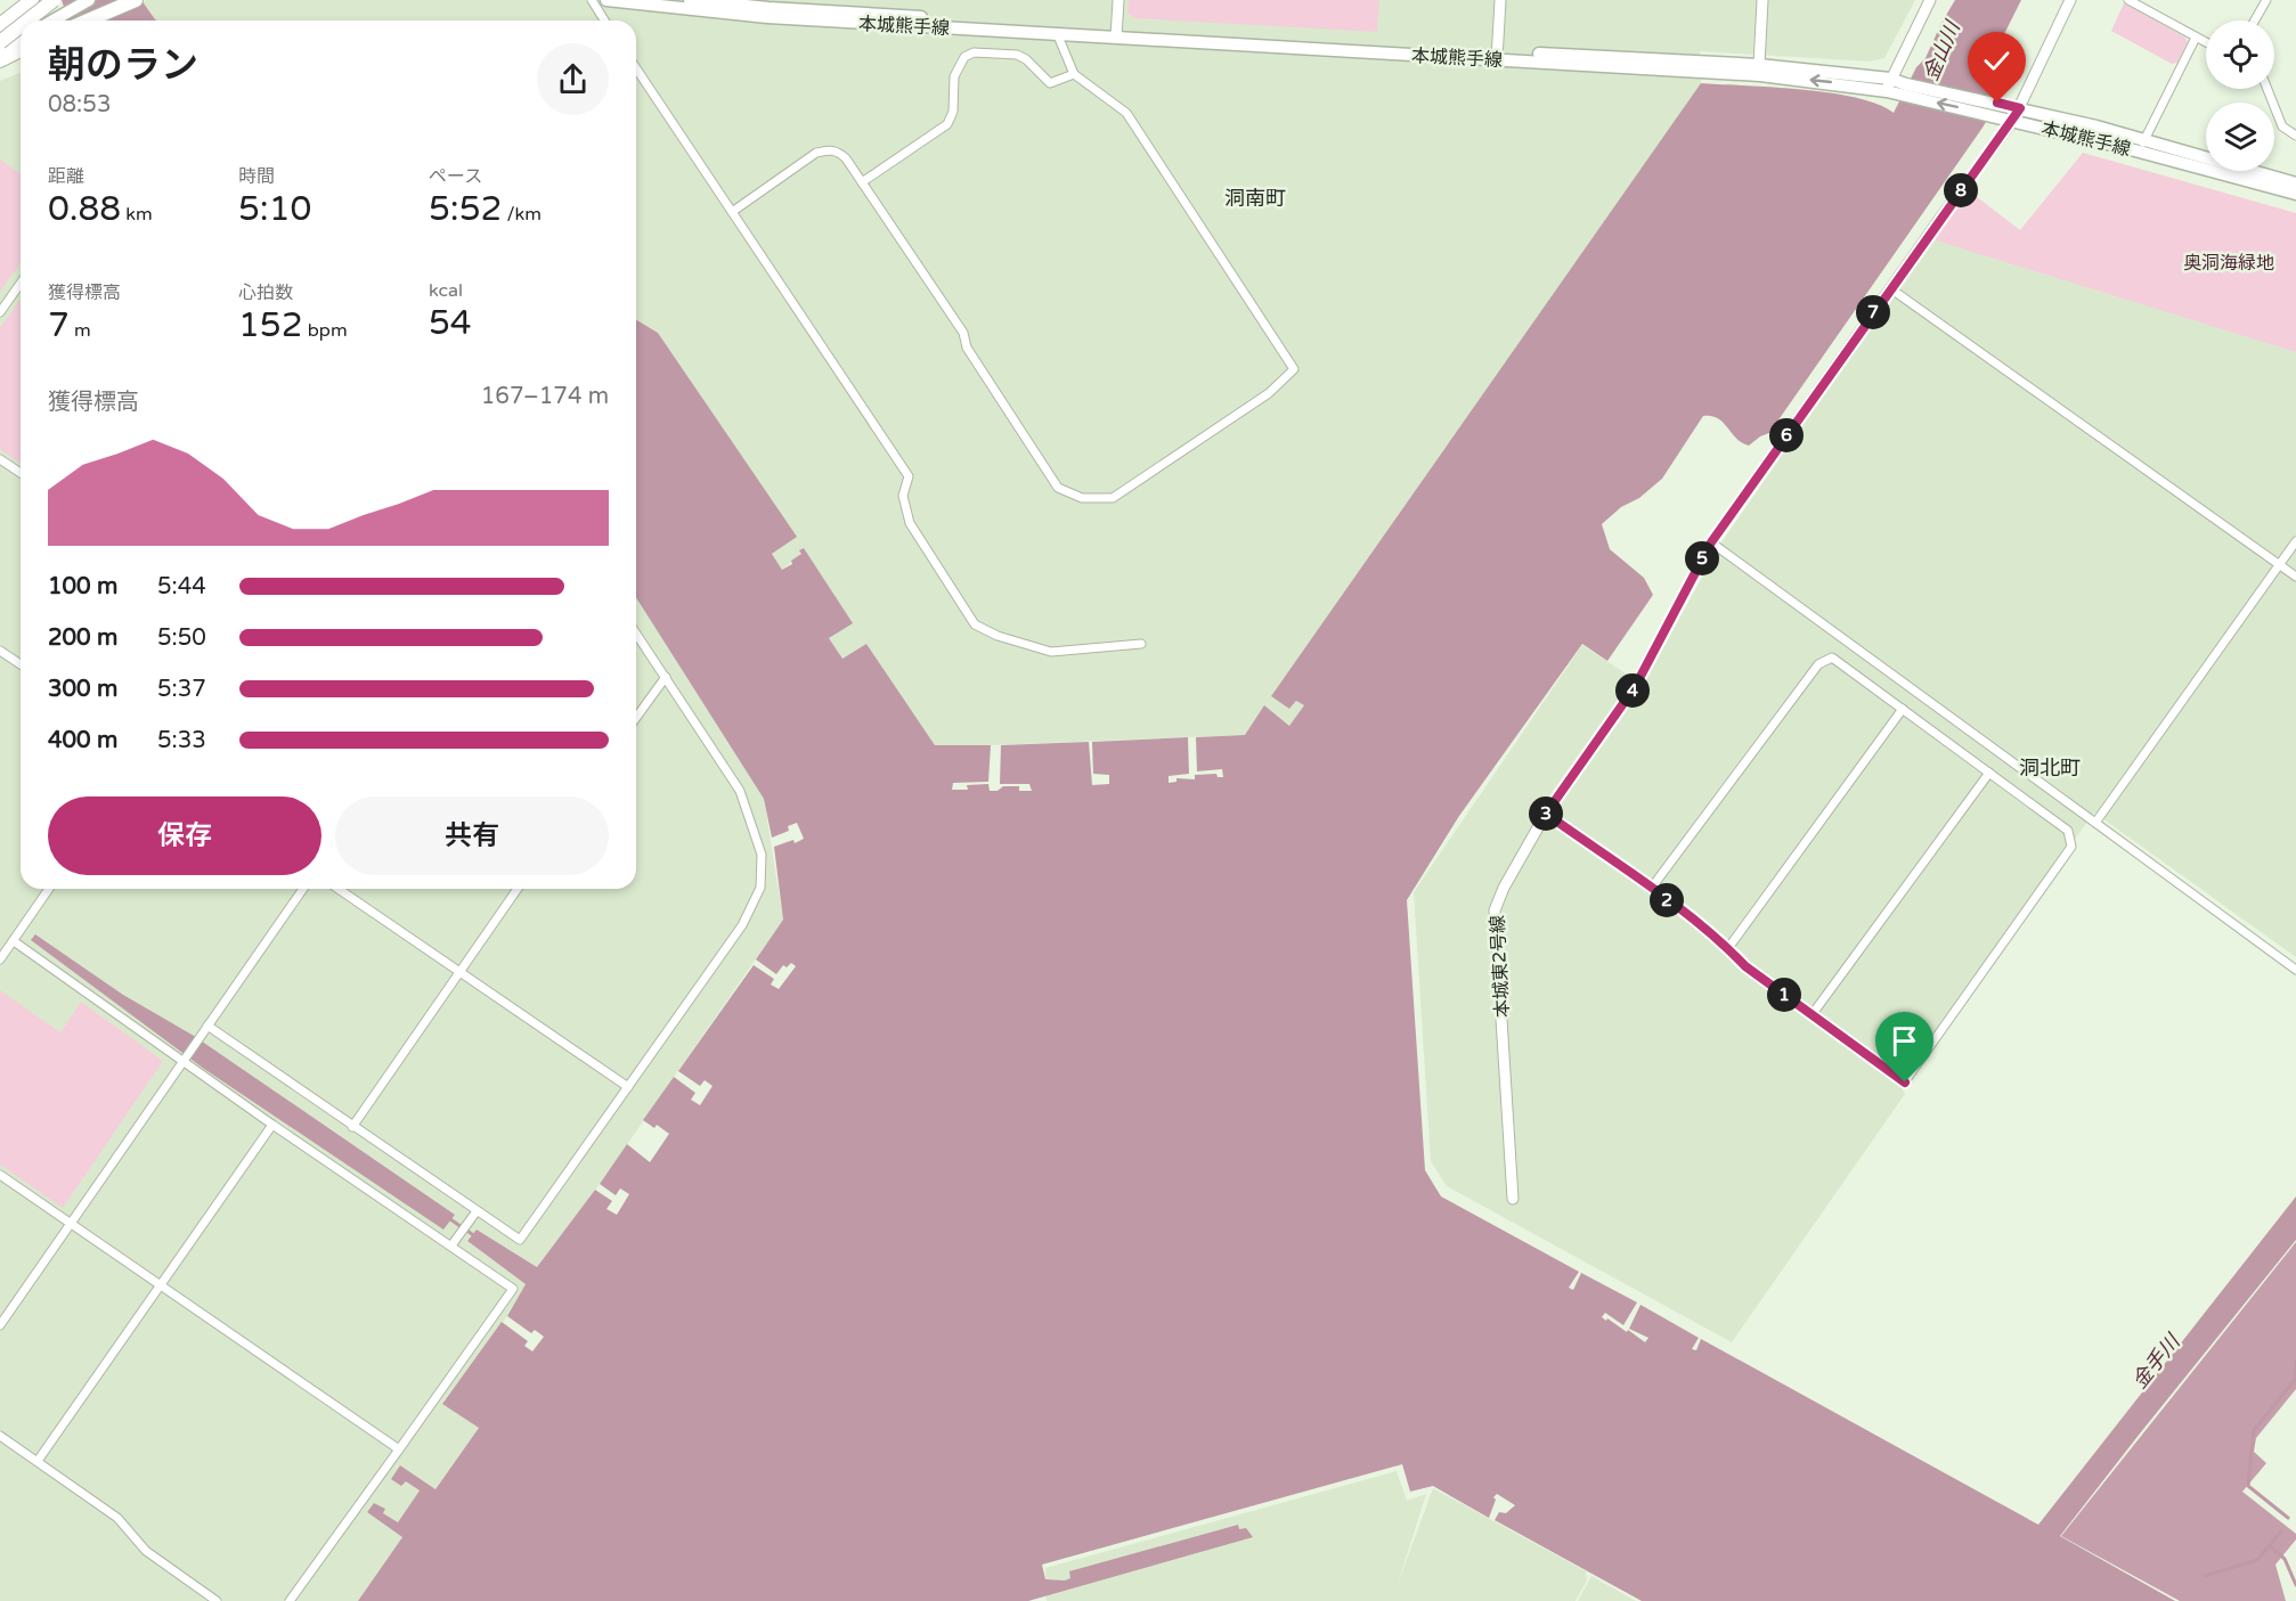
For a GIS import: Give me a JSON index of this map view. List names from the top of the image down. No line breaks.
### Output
{"streets":{"main road":["本城熊手線"],"street":["本城東2号線"]},"crossings":[["本城熊手線","本城東2号線"]],"districts":["洞南町","洞北町"],"water":["金山川","金手川"],"parks":["奥洞海緑地"],"page":{"heading":["朝のラン","08:53"],"stats":[["距離","0.88 km"],["時間","5:10"],["ペース","5:52 /km"],["獲得標高","7 m"],["心拍数","152 bpm"],["kcal","54"]],"pins":["8","7","6","5","4","3","2","1"],"chart":["獲得標高","167–174 m"],"list":[{"name":"100 m","note":"5:44"},{"name":"200 m","note":"5:50"},{"name":"300 m","note":"5:37"},{"name":"400 m","note":"5:33"}],"buttons":["保存","共有"]}}
